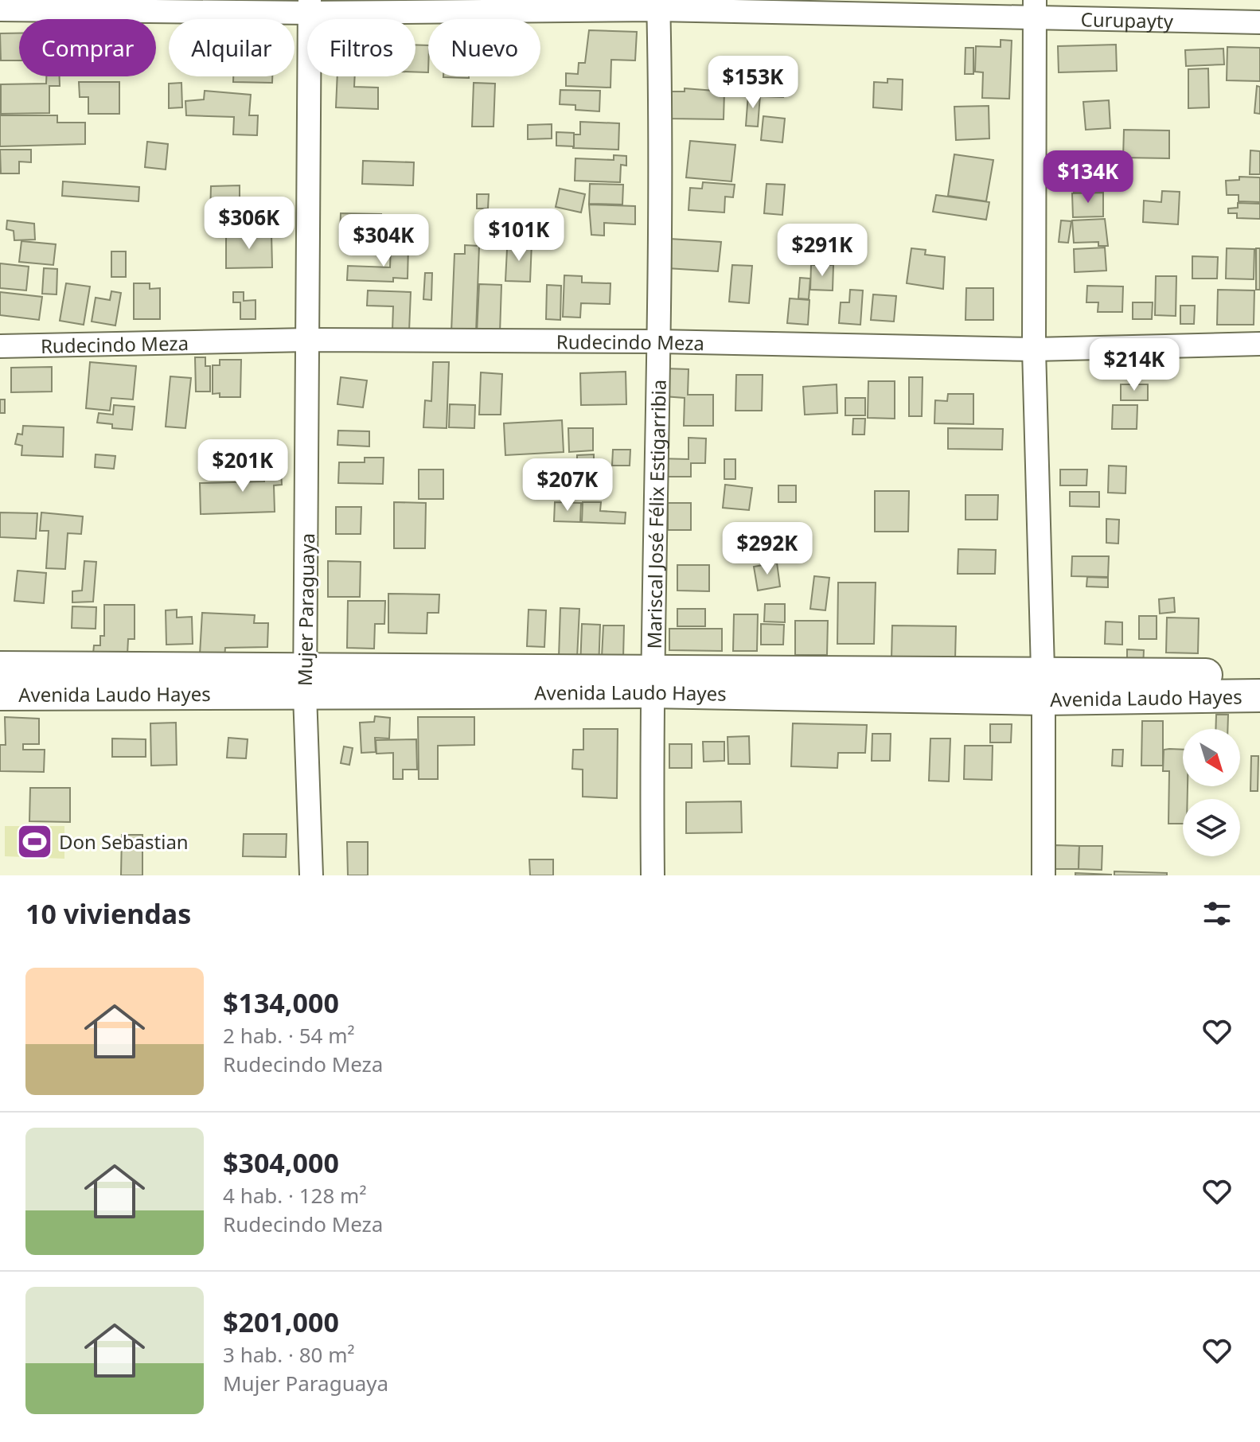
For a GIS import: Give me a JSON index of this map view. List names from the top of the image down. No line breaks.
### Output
{"streets":{"street":["Curupayty","Rudecindo Meza","Mariscal José Félix Estigarribia","Mujer Paraguaya","Avenida Laudo Hayes"]},"crossings":[["Curupayty","Mariscal José Félix Estigarribia"],["Curupayty","Mujer Paraguaya"],["Rudecindo Meza","Mariscal José Félix Estigarribia"],["Rudecindo Meza","Mujer Paraguaya"],["Mariscal José Félix Estigarribia","Avenida Laudo Hayes"],["Mujer Paraguaya","Avenida Laudo Hayes"]],"places":{"sports":["Don Sebastian"]},"north":"bottom right","page":{"chip":["Comprar","Alquilar","Filtros","Nuevo"],"price":["$153K","$134K","$306K","$101K","$304K","$291K","$214K","$201K","$207K","$292K"],"heading":"10 viviendas","list":[{"name":"$134,000","note":"2 hab. · 54 m² · Rudecindo Meza"},{"name":"$304,000","note":"4 hab. · 128 m² · Rudecindo Meza"},{"name":"$201,000","note":"3 hab. · 80 m² · Mujer Paraguaya"}]}}
